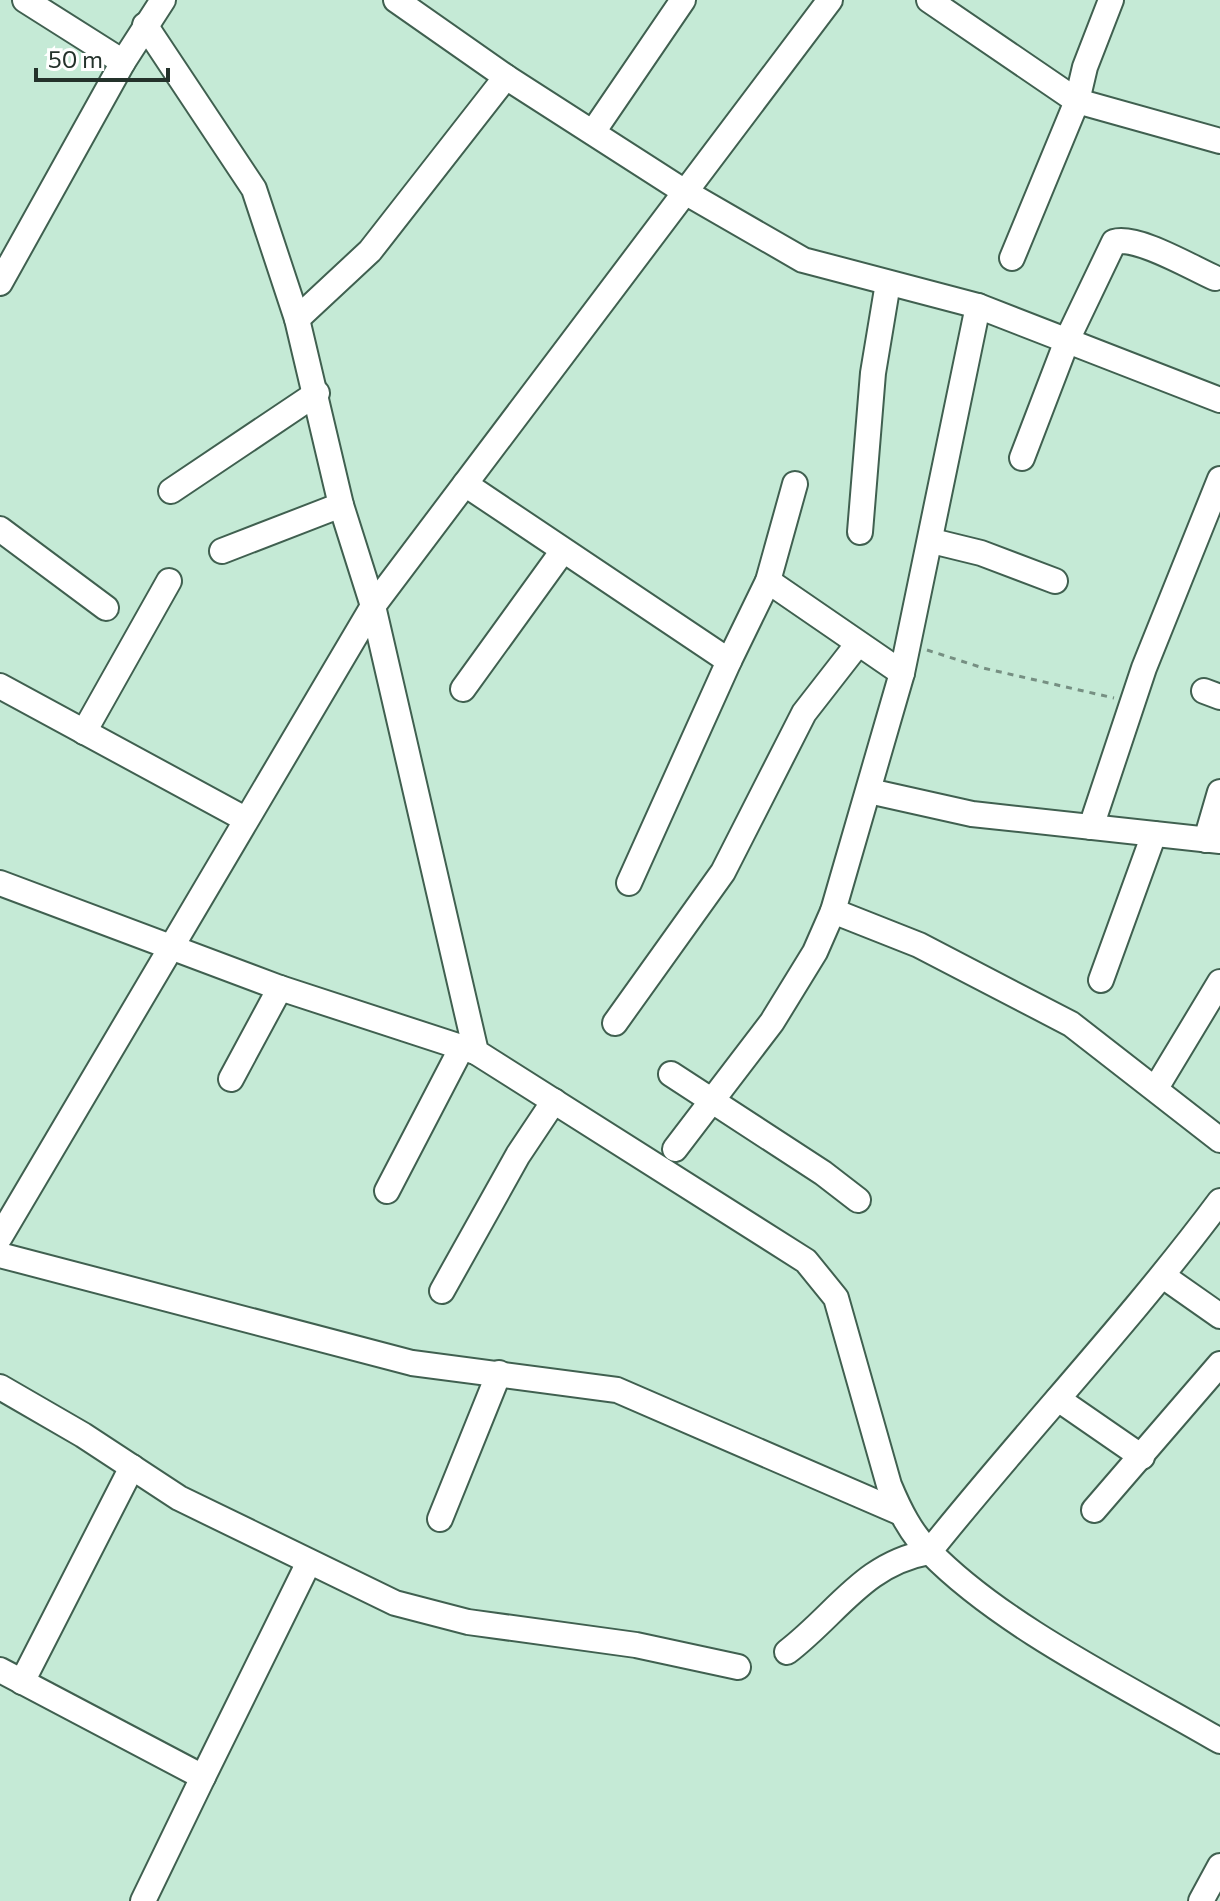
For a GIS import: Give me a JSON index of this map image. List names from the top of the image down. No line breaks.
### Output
{"scale_bar":"50 m"}
